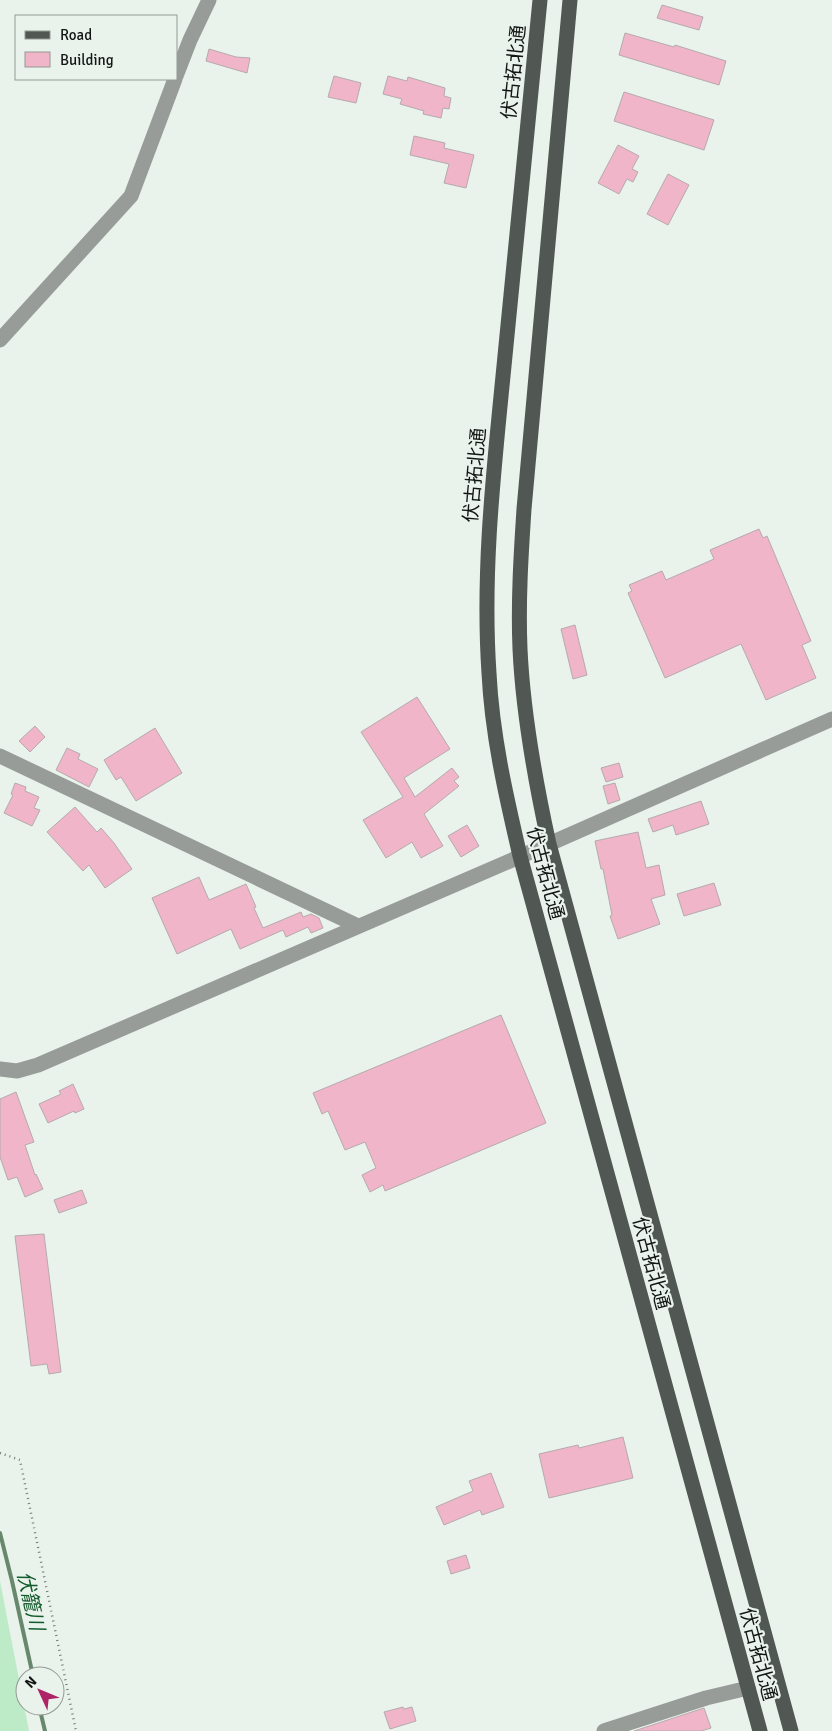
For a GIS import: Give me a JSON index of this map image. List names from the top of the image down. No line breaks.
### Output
{"streets":{"main road":["伏古拓北通"]},"water":["伏籠川"],"legend":["Road","Building"],"north":"top left"}
